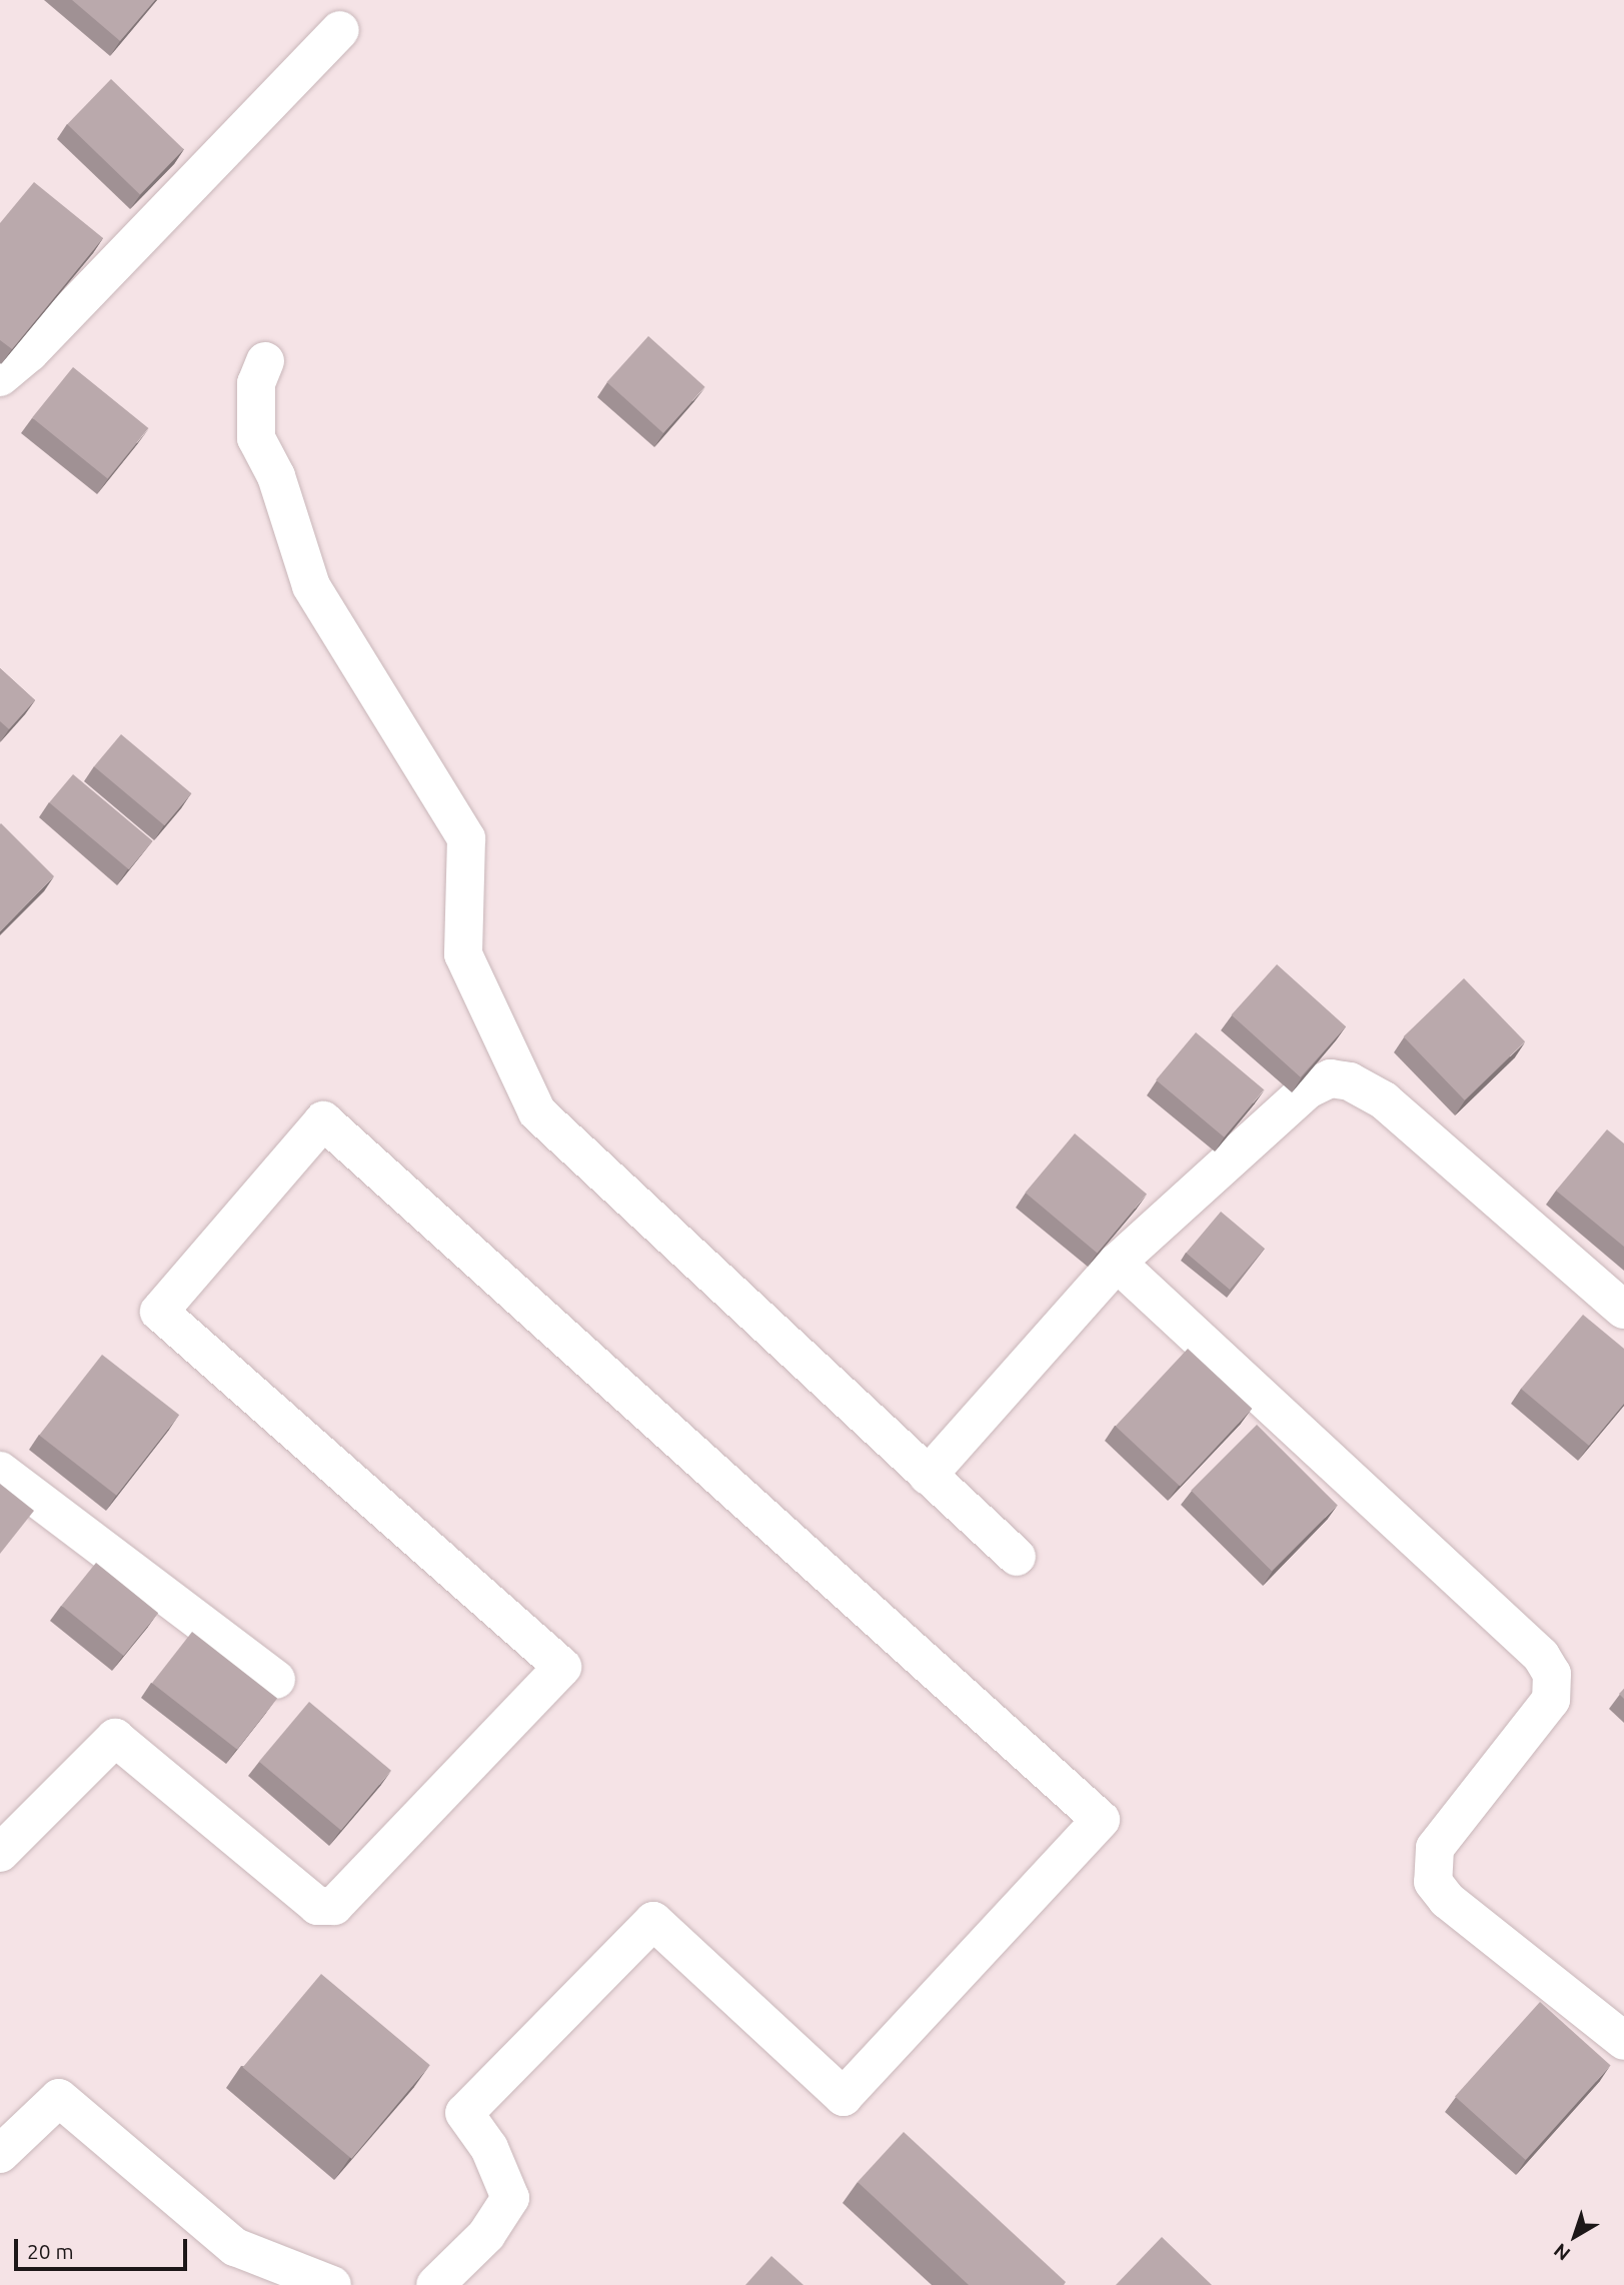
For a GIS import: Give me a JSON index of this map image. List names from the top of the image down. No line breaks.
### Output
{"scale_bar":"20 m","north":"bottom left"}
